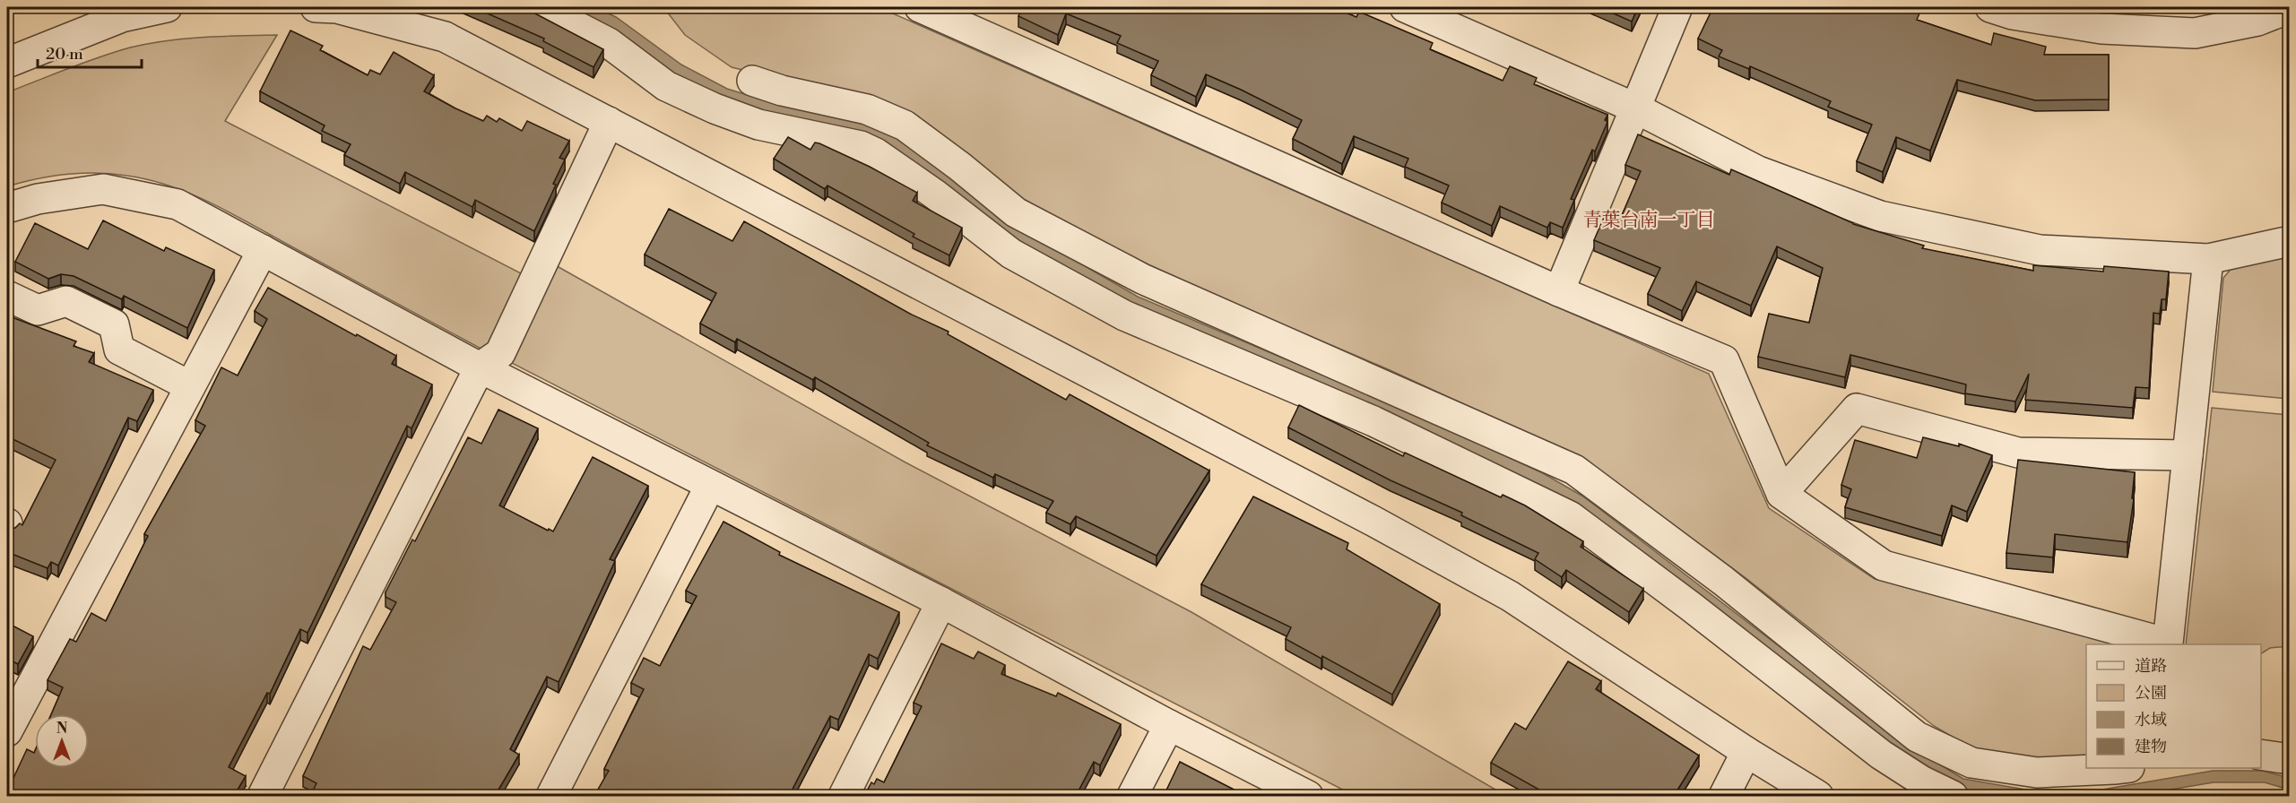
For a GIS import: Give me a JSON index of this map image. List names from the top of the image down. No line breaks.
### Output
{"districts":["青葉台南一丁目"],"legend":["道路","公園","水域","建物"],"scale_bar":"20 m","north":"top"}
